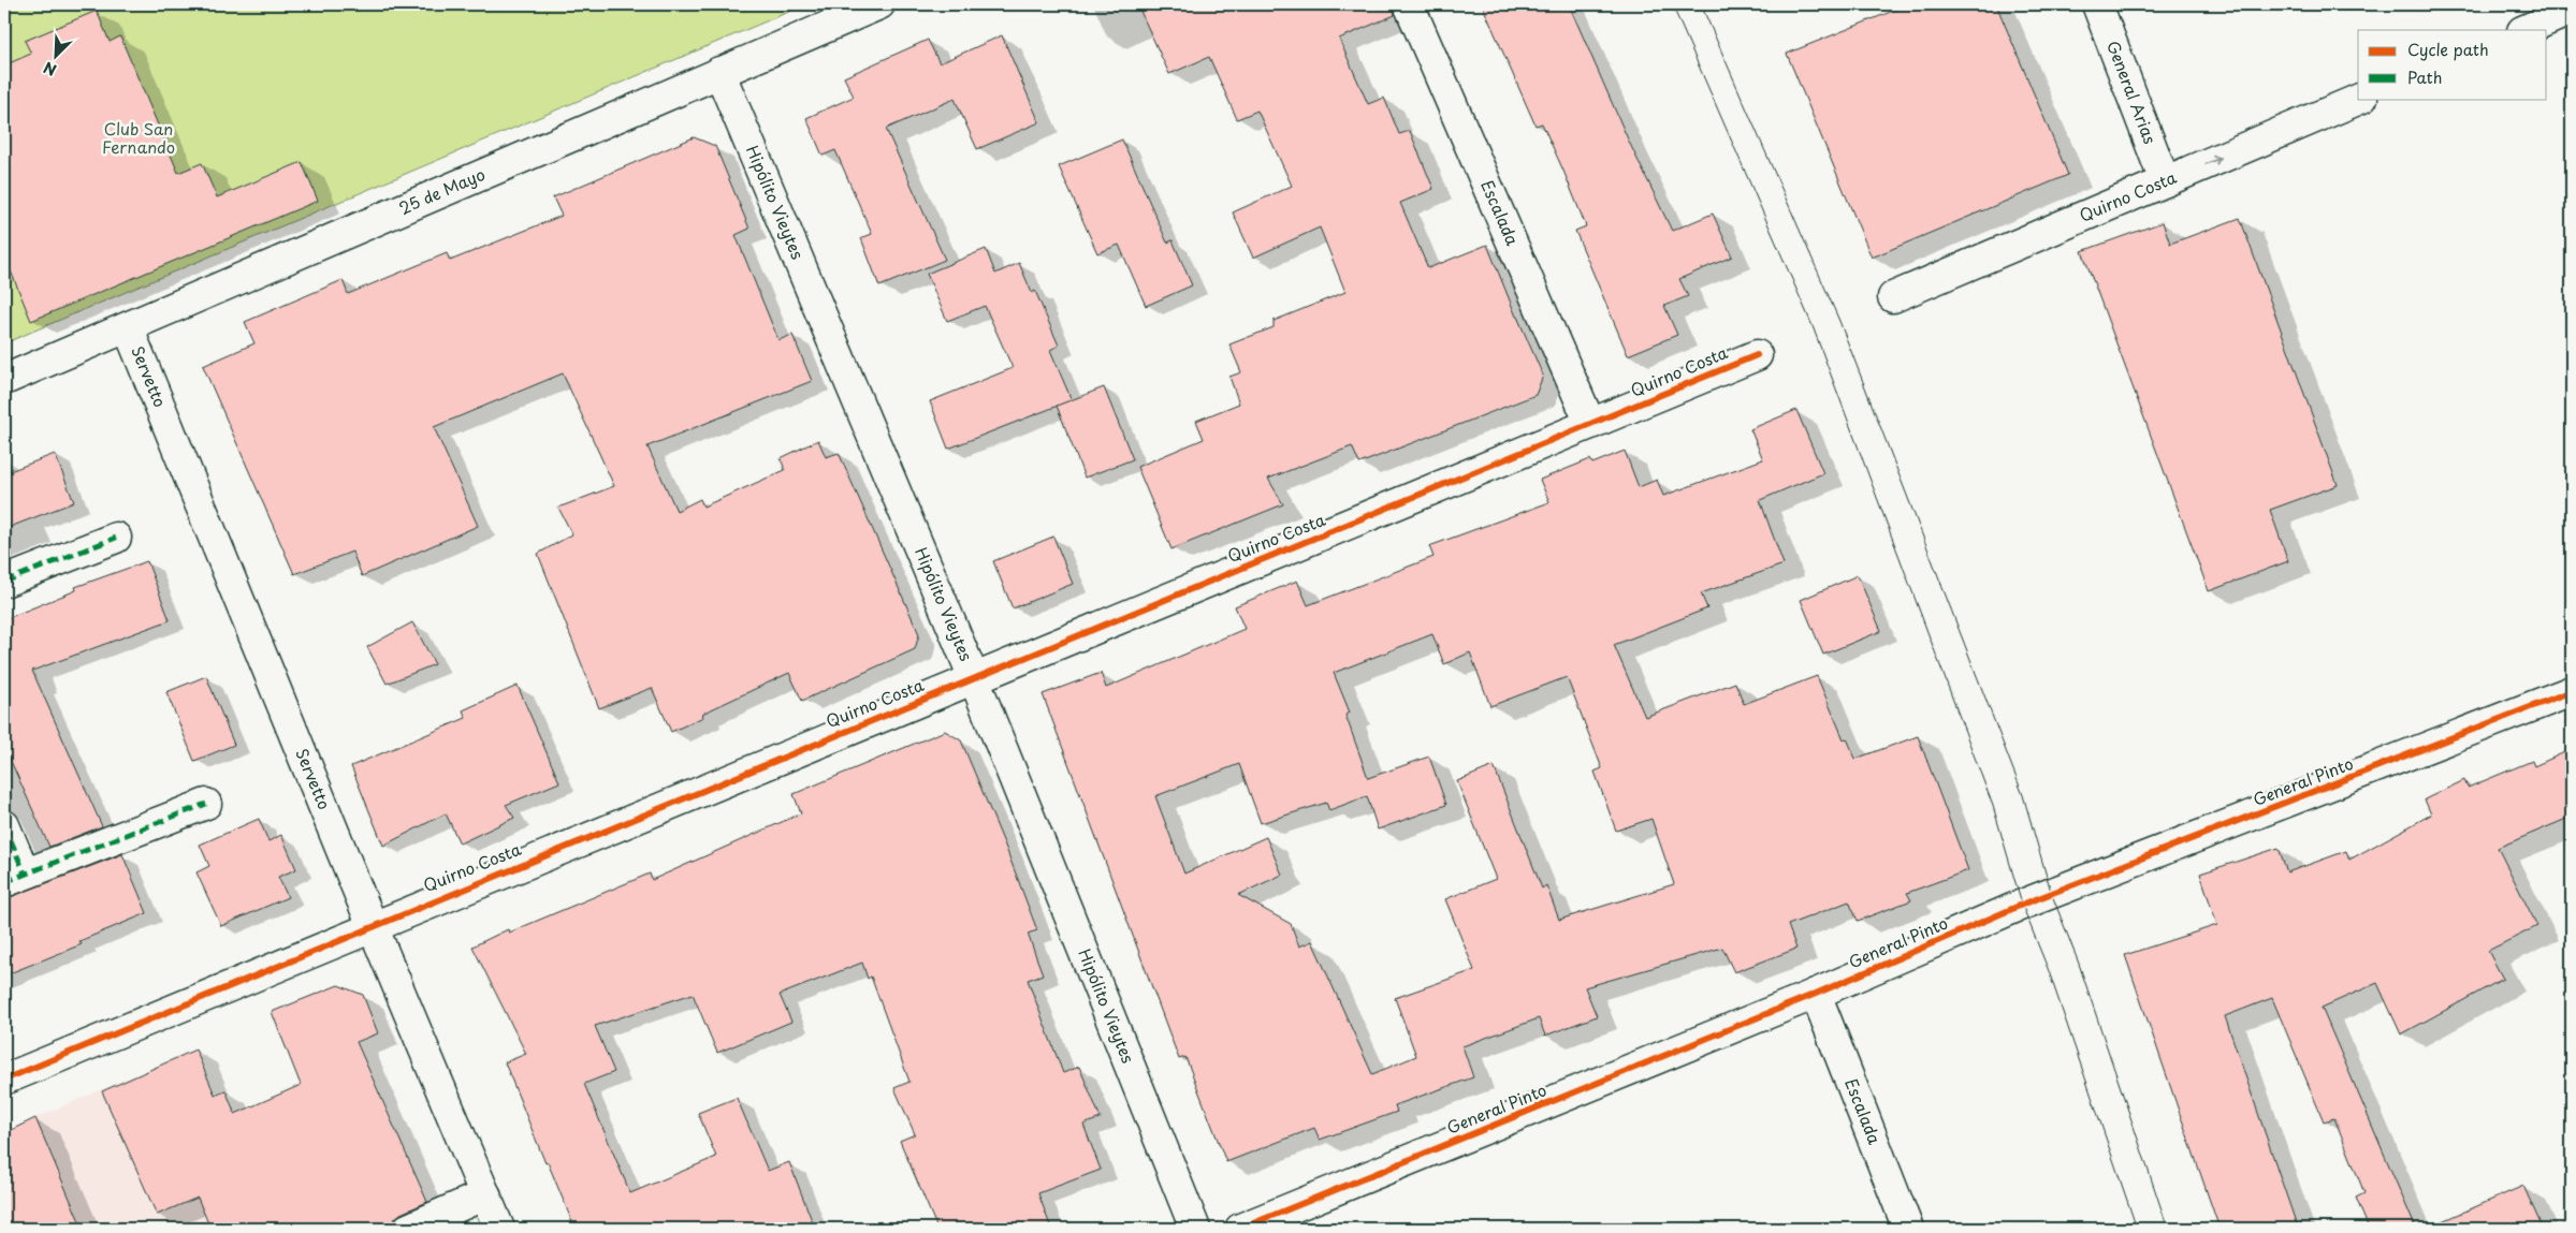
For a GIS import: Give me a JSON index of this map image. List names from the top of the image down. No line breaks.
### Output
{"streets":{"street":["General Arias","25 de Mayo","Quirno Costa","Hipólito Vieytes","Escalada","Servetto","General Pinto"]},"crossings":[["General Arias","Quirno Costa"],["25 de Mayo","Hipólito Vieytes"],["25 de Mayo","Servetto"],["Quirno Costa","Hipólito Vieytes"],["Quirno Costa","Escalada"],["Quirno Costa","Servetto"],["Escalada","General Pinto"]],"parks":["Club San Fernando"],"legend":["Cycle path","Path"],"north":"bottom left"}
